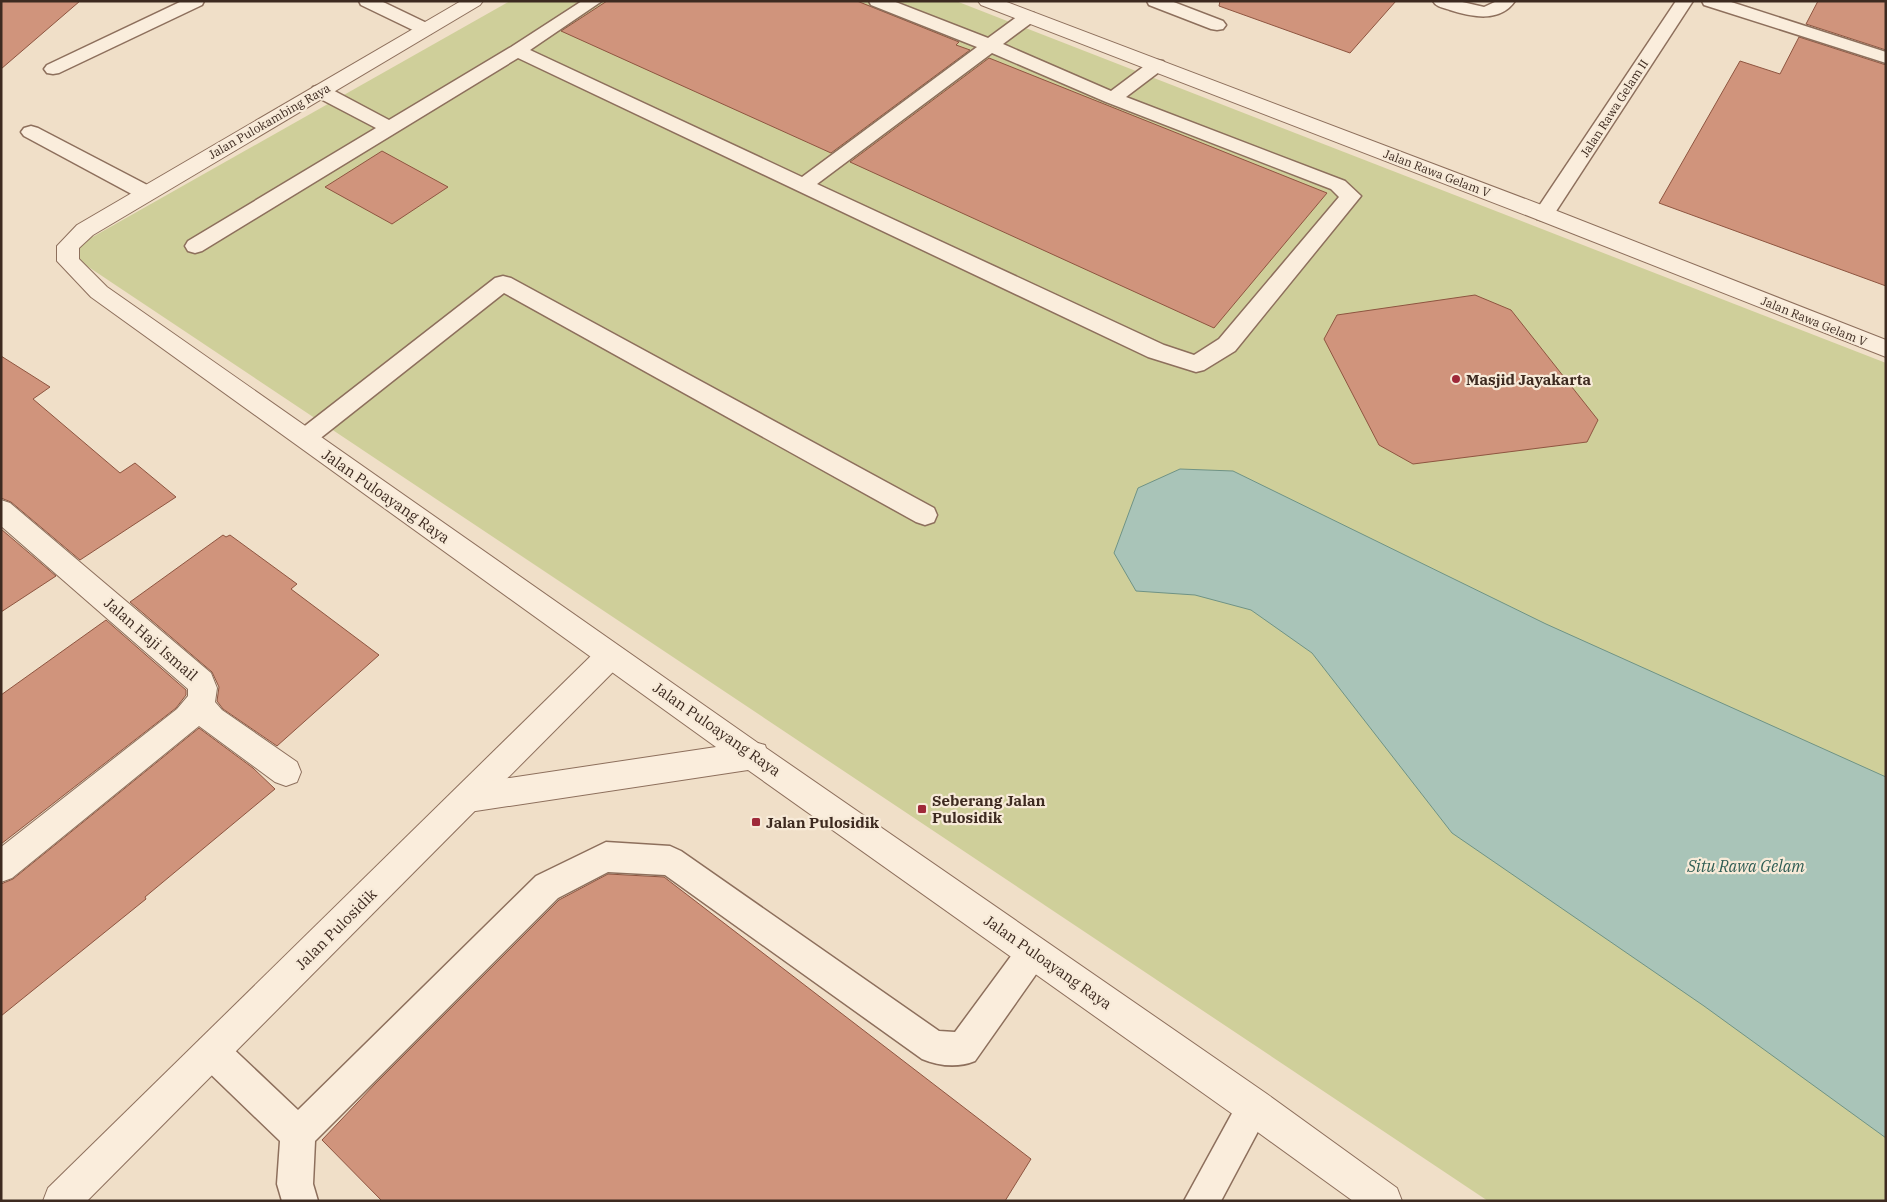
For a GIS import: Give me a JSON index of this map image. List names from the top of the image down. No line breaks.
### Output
{"streets":{"street":["Jalan Pulokambing Raya","Jalan Rawa Gelam V","Jalan Puloayang Raya","Jalan Haji Ismail","Jalan Pulosidik"],"lane":["Jalan Rawa Gelam II"]},"crossings":[["Jalan Rawa Gelam II","Jalan Rawa Gelam V"],["Jalan Pulokambing Raya","Jalan Puloayang Raya"],["Jalan Puloayang Raya","Jalan Pulosidik"]],"water":["Situ Rawa Gelam"],"places":{"other":["Masjid Jayakarta"],"transit":["Seberang Jalan Pulosidik","Jalan Pulosidik"]}}
